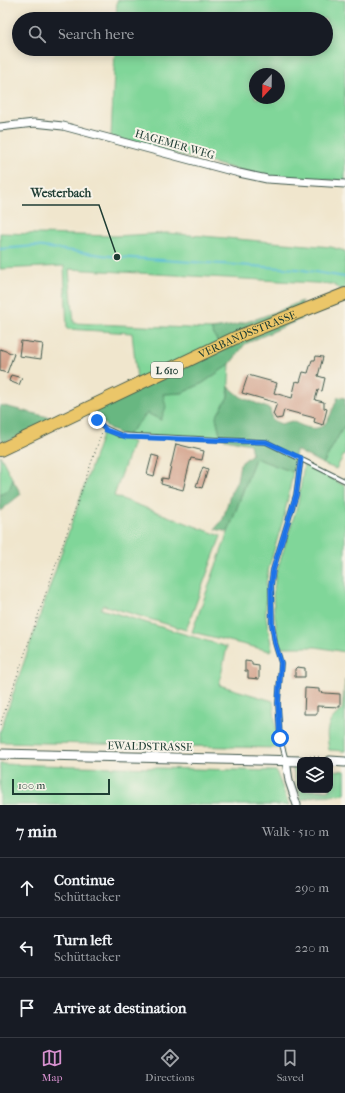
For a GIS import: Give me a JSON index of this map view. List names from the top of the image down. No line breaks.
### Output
{"streets":{"main road":["VERBANDSSTRASSE","L 610"],"street":["HAGEMER WEG","EWALDSTRASSE"]},"places":["Westerbach"],"scale_bar":"100 m","north":"bottom","page":{"search":"Search here","scale":"100 m","heading":["7 min","Walk · 510 m"],"list":[["Continue","Schüttacker","290 m"],["Turn left","Schüttacker","220 m"],"Arrive at destination"],"nav":["Map","Directions","Saved"]}}
